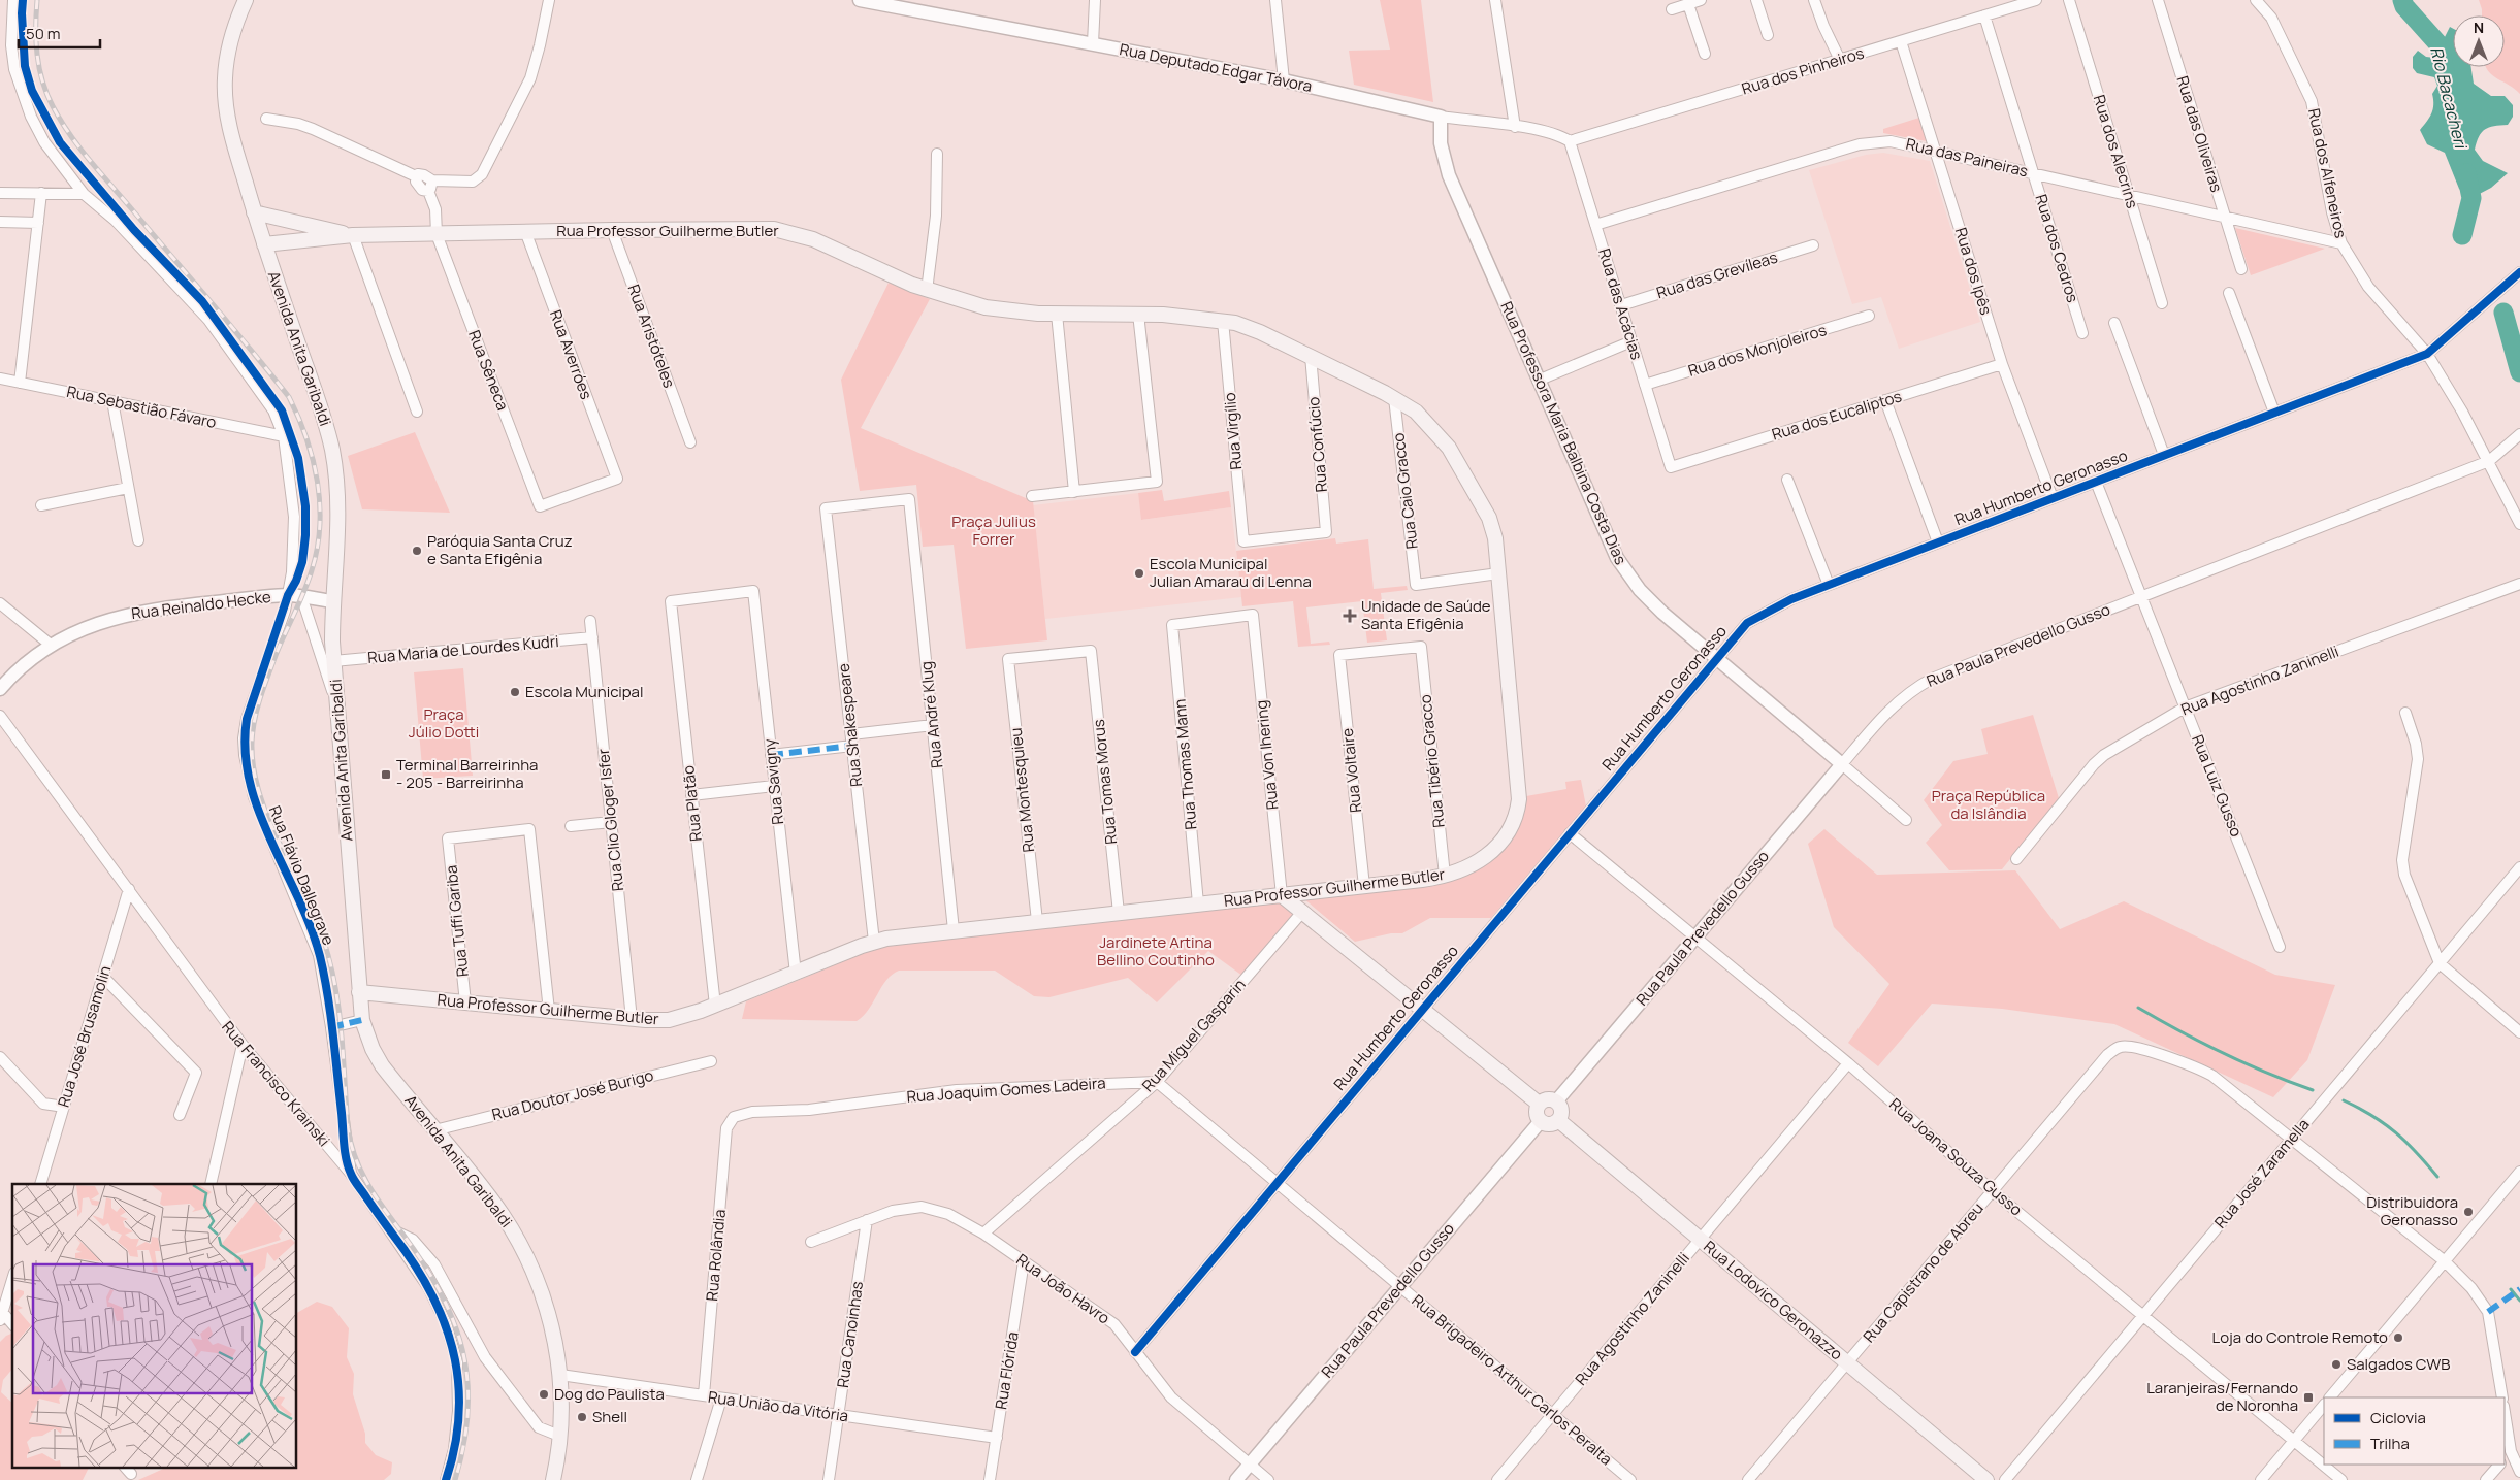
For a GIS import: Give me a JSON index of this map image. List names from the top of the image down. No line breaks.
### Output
{"streets":{"main road":["Rua Professor Guilherme Butler","Avenida Anita Garibaldi","Rua Lodovico Geronazzo"],"street":["Rua Deputado Edgar Távora","Rua dos Pinheiros","Rua das Oliveiras","Rua dos Alecrins","Rua das Paineiras","Rua dos Alfeneiros","Rua dos Cedros","Rua dos Ipês","Rua das Grevíleas","Rua das Acácias","Rua Aristóteles","Rua dos Monjoleiros","Rua Averróes","Rua Sêneca","Rua Sebastião Fávaro","Rua dos Eucaliptos","Rua Virgílio","Rua Professora Maria Balbina Costa Dias","Rua Confúcio","Rua Humberto Geronasso","Rua Caio Gracco","Rua Reinaldo Hecke","Rua Paula Prevedello Gusso","Rua Maria de Lourdes Kudri","Rua Agostinho Zaninelli","Rua André Klug","Rua Shakespeare","Rua Von Ihering","Rua Tibério Gracco","Rua Thomas Mann","Rua Voltaire","Rua Savigny","Rua Tomas Morus","Rua Luiz Gusso","Rua Montesquieu","Rua Platão","Rua Clio Gloger Isfer","Rua Flávio Dallegrave","Rua Tuffi Gariba","Rua Miguel Gasparin","Rua José Brusamolin","Rua Francisco Krainski","Rua Joaquim Gomes Ladeira","Rua Doutor José Burigo","Rua Joana Souza Gusso","Rua José Zaramella","Rua Rolândia","Rua Capistrano de Abreu","Rua João Havro","Rua Canoinhas","Rua Flórida","Rua Brigadeiro Arthur Carlos Peralta","Rua União da Vitória"]},"crossings":[["Rua Deputado Edgar Távora","Rua dos Pinheiros"],["Rua Deputado Edgar Távora","Rua das Acácias"],["Rua Deputado Edgar Távora","Rua Professora Maria Balbina Costa Dias"],["Rua dos Pinheiros","Rua dos Cedros"],["Rua dos Pinheiros","Rua dos Ipês"],["Rua dos Pinheiros","Rua das Acácias"],["Rua das Oliveiras","Rua das Paineiras"],["Rua dos Alecrins","Rua das Paineiras"],["Rua das Paineiras","Rua dos Alfeneiros"],["Rua das Paineiras","Rua dos Cedros"],["Rua das Paineiras","Rua dos Ipês"],["Rua das Paineiras","Rua das Acácias"],["Rua dos Alfeneiros","Rua Humberto Geronasso"],["Rua dos Alfeneiros","Rua Paula Prevedello Gusso"],["Rua Professor Guilherme Butler","Rua Aristóteles"],["Rua Professor Guilherme Butler","Avenida Anita Garibaldi"],["Rua Professor Guilherme Butler","Rua Averróes"],["Rua Professor Guilherme Butler","Rua Sêneca"],["Rua Professor Guilherme Butler","Rua Virgílio"],["Rua Professor Guilherme Butler","Rua Confúcio"],["Rua Professor Guilherme Butler","Rua Caio Gracco"],["Rua Professor Guilherme Butler","Rua André Klug"],["Rua Professor Guilherme Butler","Rua Shakespeare"],["Rua Professor Guilherme Butler","Rua Von Ihering"],["Rua Professor Guilherme Butler","Rua Tibério Gracco"],["Rua Professor Guilherme Butler","Rua Thomas Mann"],["Rua Professor Guilherme Butler","Rua Voltaire"],["Rua Professor Guilherme Butler","Rua Savigny"],["Rua Professor Guilherme Butler","Rua Tomas Morus"],["Rua Professor Guilherme Butler","Rua Montesquieu"],["Rua Professor Guilherme Butler","Rua Platão"],["Rua Professor Guilherme Butler","Rua Clio Gloger Isfer"],["Rua Professor Guilherme Butler","Rua Tuffi Gariba"],["Rua dos Ipês","Rua dos Eucaliptos"],["Rua dos Ipês","Rua Humberto Geronasso"],["Rua das Grevíleas","Rua das Acácias"],["Rua das Acácias","Rua dos Monjoleiros"],["Rua das Acácias","Rua dos Eucaliptos"],["Avenida Anita Garibaldi","Rua Reinaldo Hecke"],["Avenida Anita Garibaldi","Rua Maria de Lourdes Kudri"],["Avenida Anita Garibaldi","Rua Doutor José Burigo"],["Avenida Anita Garibaldi","Rua União da Vitória"],["Rua Averróes","Rua Sêneca"],["Rua Sebastião Fávaro","Rua Flávio Dallegrave"],["Rua Virgílio","Rua Confúcio"],["Rua Professora Maria Balbina Costa Dias","Rua Humberto Geronasso"],["Rua Professora Maria Balbina Costa Dias","Rua Paula Prevedello Gusso"],["Rua Humberto Geronasso","Rua Luiz Gusso"],["Rua Humberto Geronasso","Rua Joana Souza Gusso"],["Rua Humberto Geronasso","Rua João Havro"],["Rua Humberto Geronasso","Rua Brigadeiro Arthur Carlos Peralta"],["Rua Reinaldo Hecke","Rua Flávio Dallegrave"],["Rua Paula Prevedello Gusso","Rua Luiz Gusso"],["Rua Paula Prevedello Gusso","Rua Joana Souza Gusso"],["Rua Paula Prevedello Gusso","Rua João Havro"],["Rua Paula Prevedello Gusso","Rua Lodovico Geronazzo"],["Rua Paula Prevedello Gusso","Rua Brigadeiro Arthur Carlos Peralta"],["Rua Maria de Lourdes Kudri","Rua Clio Gloger Isfer"],["Rua Agostinho Zaninelli","Rua Luiz Gusso"],["Rua Agostinho Zaninelli","Rua Joana Souza Gusso"],["Rua Agostinho Zaninelli","Rua Lodovico Geronazzo"],["Rua Agostinho Zaninelli","Rua Brigadeiro Arthur Carlos Peralta"],["Rua André Klug","Rua Shakespeare"],["Rua Von Ihering","Rua Thomas Mann"],["Rua Tibério Gracco","Rua Voltaire"],["Rua Savigny","Rua Platão"],["Rua Tomas Morus","Rua Montesquieu"],["Rua Flávio Dallegrave","Rua Francisco Krainski"],["Rua Miguel Gasparin","Rua Joaquim Gomes Ladeira"],["Rua Miguel Gasparin","Rua João Havro"],["Rua Miguel Gasparin","Rua Brigadeiro Arthur Carlos Peralta"],["Rua José Brusamolin","Rua Francisco Krainski"],["Rua Joaquim Gomes Ladeira","Rua Rolândia"],["Rua Joaquim Gomes Ladeira","Rua Brigadeiro Arthur Carlos Peralta"],["Rua Joana Souza Gusso","Rua José Zaramella"],["Rua Joana Souza Gusso","Rua Capistrano de Abreu"],["Rua José Zaramella","Rua Capistrano de Abreu"],["Rua Rolândia","Rua União da Vitória"],["Rua Capistrano de Abreu","Rua Lodovico Geronazzo"],["Rua João Havro","Rua Canoinhas"],["Rua João Havro","Rua Flórida"],["Rua Canoinhas","Rua União da Vitória"],["Rua Flórida","Rua União da Vitória"]],"water":["Rio Bacacheri"],"parks":["Praça Julius Forrer","Praça Júlio Dotti","Praça República da Islândia","Jardinete Artina Bellino Coutinho"],"places":{"other":["Paróquia Santa Cruz e Santa Efigênia","Escola Municipal Julian Amarau di Lenna","Escola Municipal","Distribuidora Geronasso","Loja do Controle Remoto","Salgados CWB","Dog do Paulista","Shell"],"health":["Unidade de Saúde Santa Efigênia"],"transit":["Terminal Barreirinha - 205 - Barreirinha","Laranjeiras/Fernando de Noronha"]},"legend":["Ciclovia","Trilha"],"scale_bar":"50 m","north":"top"}
